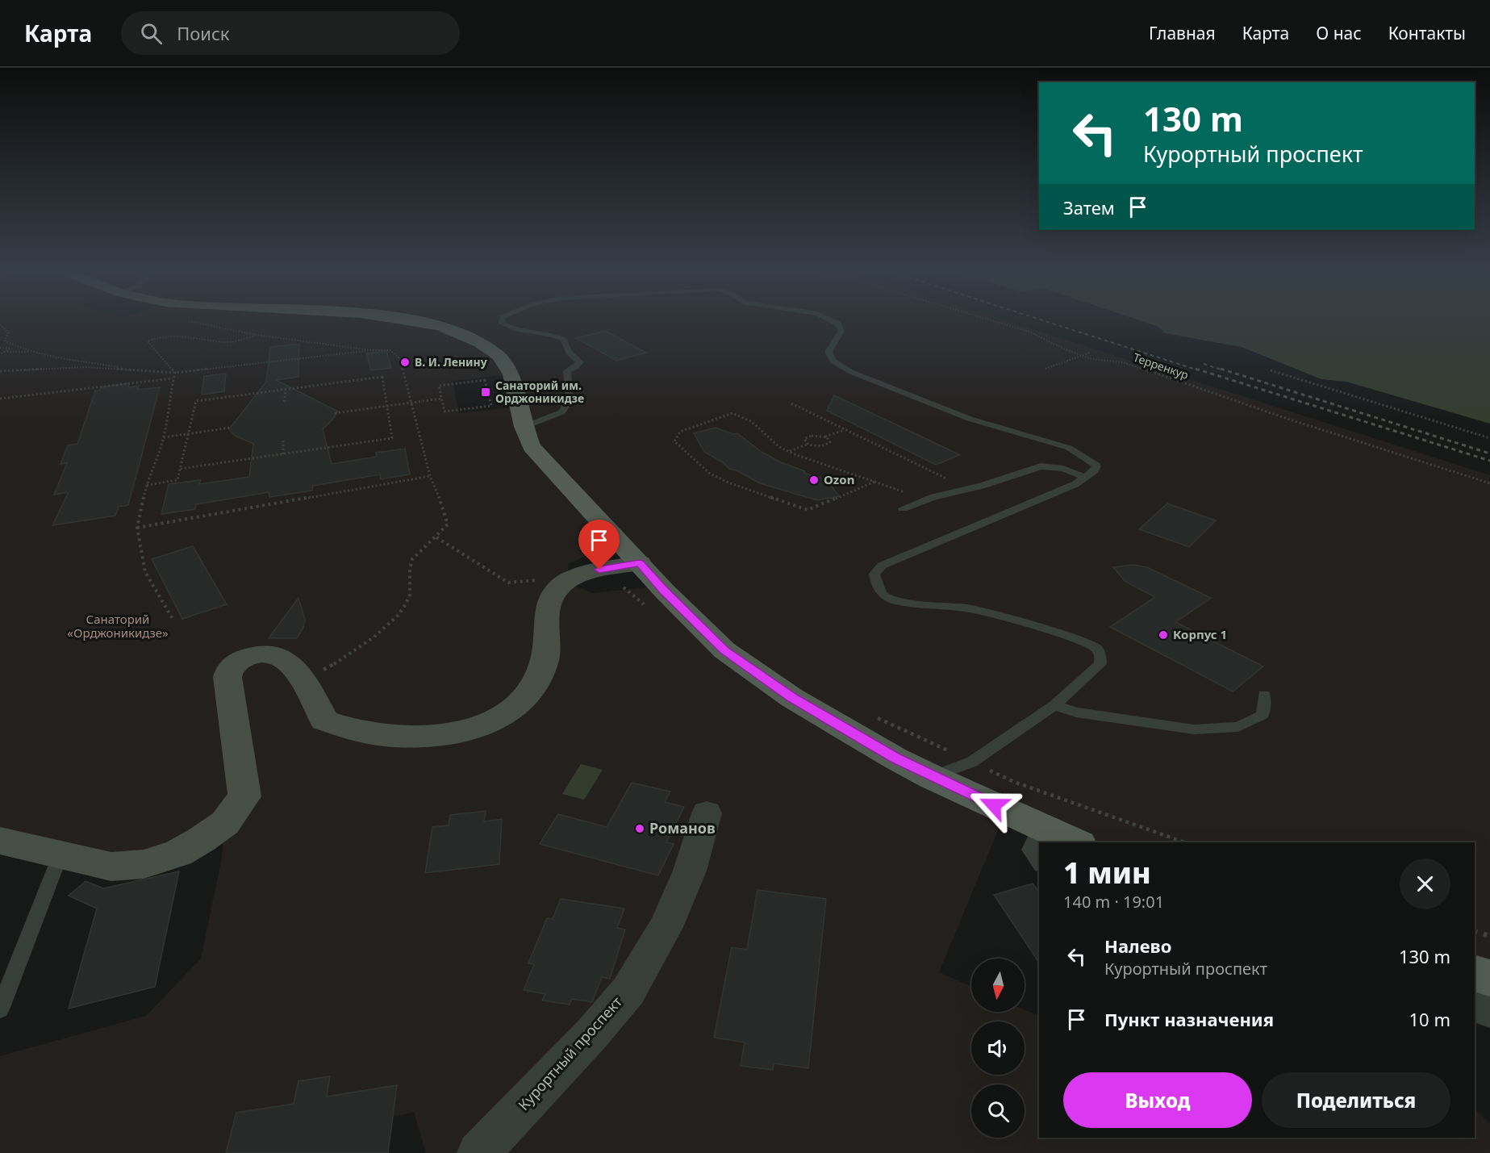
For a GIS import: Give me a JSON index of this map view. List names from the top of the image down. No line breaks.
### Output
{"streets":{"street":["Курортный проспект"],"path":["Терренкур"]},"parks":["Санаторий «Орджоникидзе»"],"places":{"other":["В. И. Ленину","Ozon","Корпус 1","Романов"],"transit":["Санаторий им. Орджоникидзе"]},"north":"bottom","page":{"header":"Карта","search":"Поиск","nav":["Главная","Карта","О нас","Контакты"],"turn":["130 m","Курортный проспект"],"then":"Затем","heading":["1 мин","140 m · 19:01"],"list":[{"name":"Налево","note":"Курортный проспект","value":"130 m"},{"name":"Пункт назначения","value":"10 m"}],"buttons":["Выход","Поделиться"]}}
